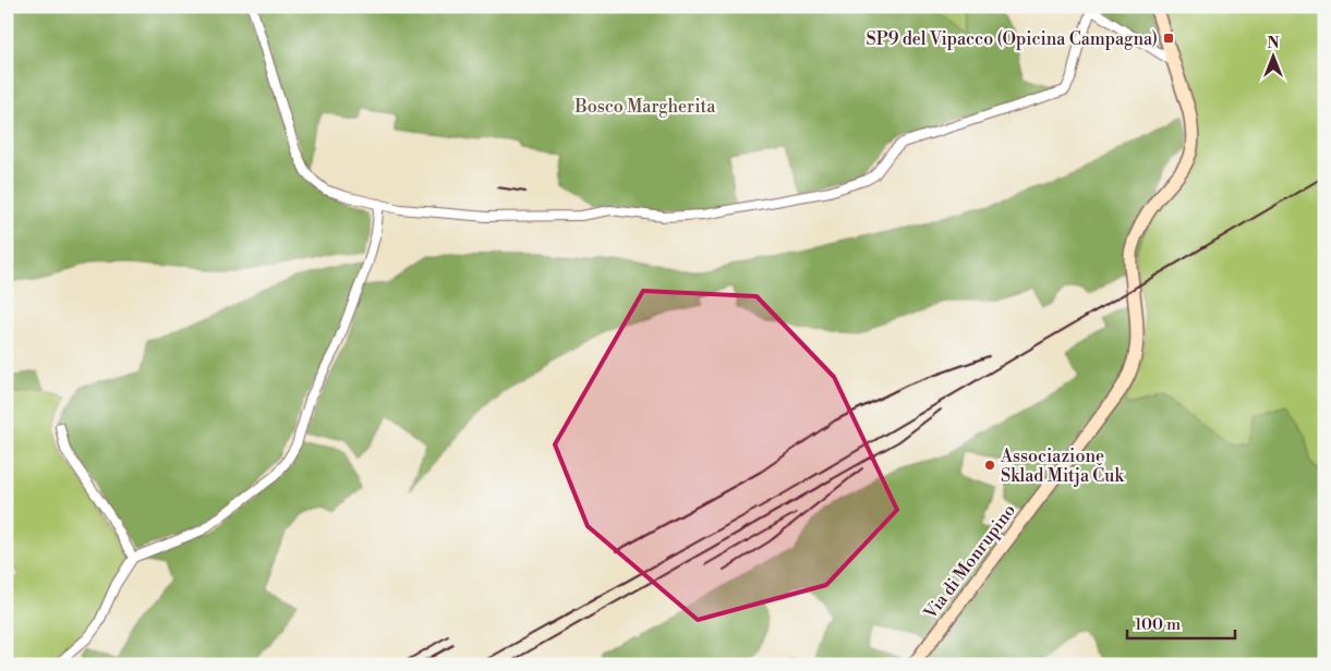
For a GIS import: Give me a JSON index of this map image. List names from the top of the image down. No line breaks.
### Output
{"streets":{"main road":["Via di Monrupino"]},"parks":["Bosco Margherita"],"places":{"transit":["SP9 del Vipacco (Opicina Campagna)"],"other":["Associazione Sklad Mitja Čuk"]},"scale_bar":"100 m","north":"top"}
